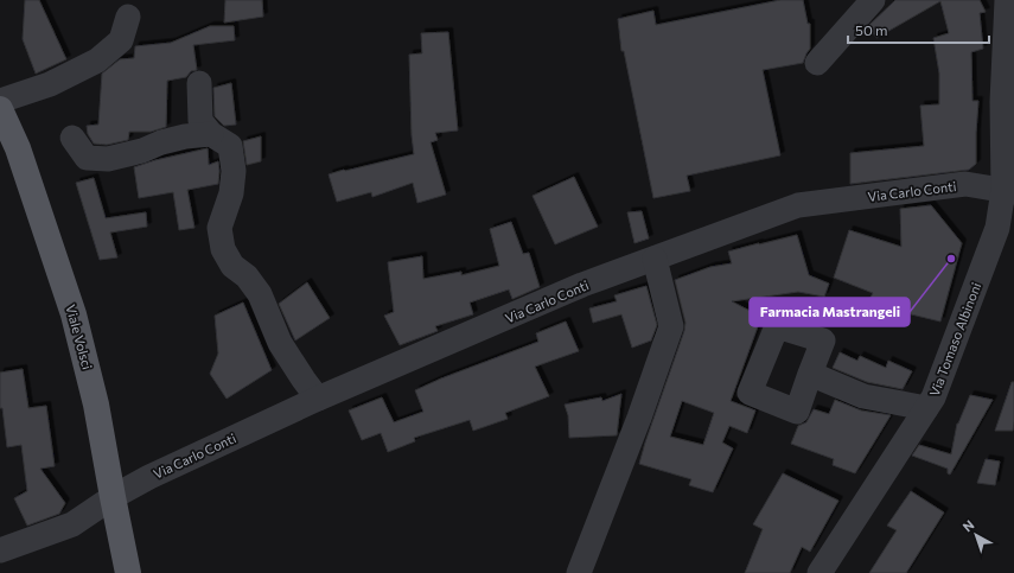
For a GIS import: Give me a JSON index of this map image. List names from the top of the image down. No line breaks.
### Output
{"streets":{"main road":["Viale Volsci"],"street":["Via Carlo Conti","Via Tomaso Albinoni"]},"crossings":[["Via Carlo Conti","Viale Volsci"],["Via Carlo Conti","Via Tomaso Albinoni"]],"places":["Farmacia Mastrangeli"],"scale_bar":"50 m","north":"top left"}
